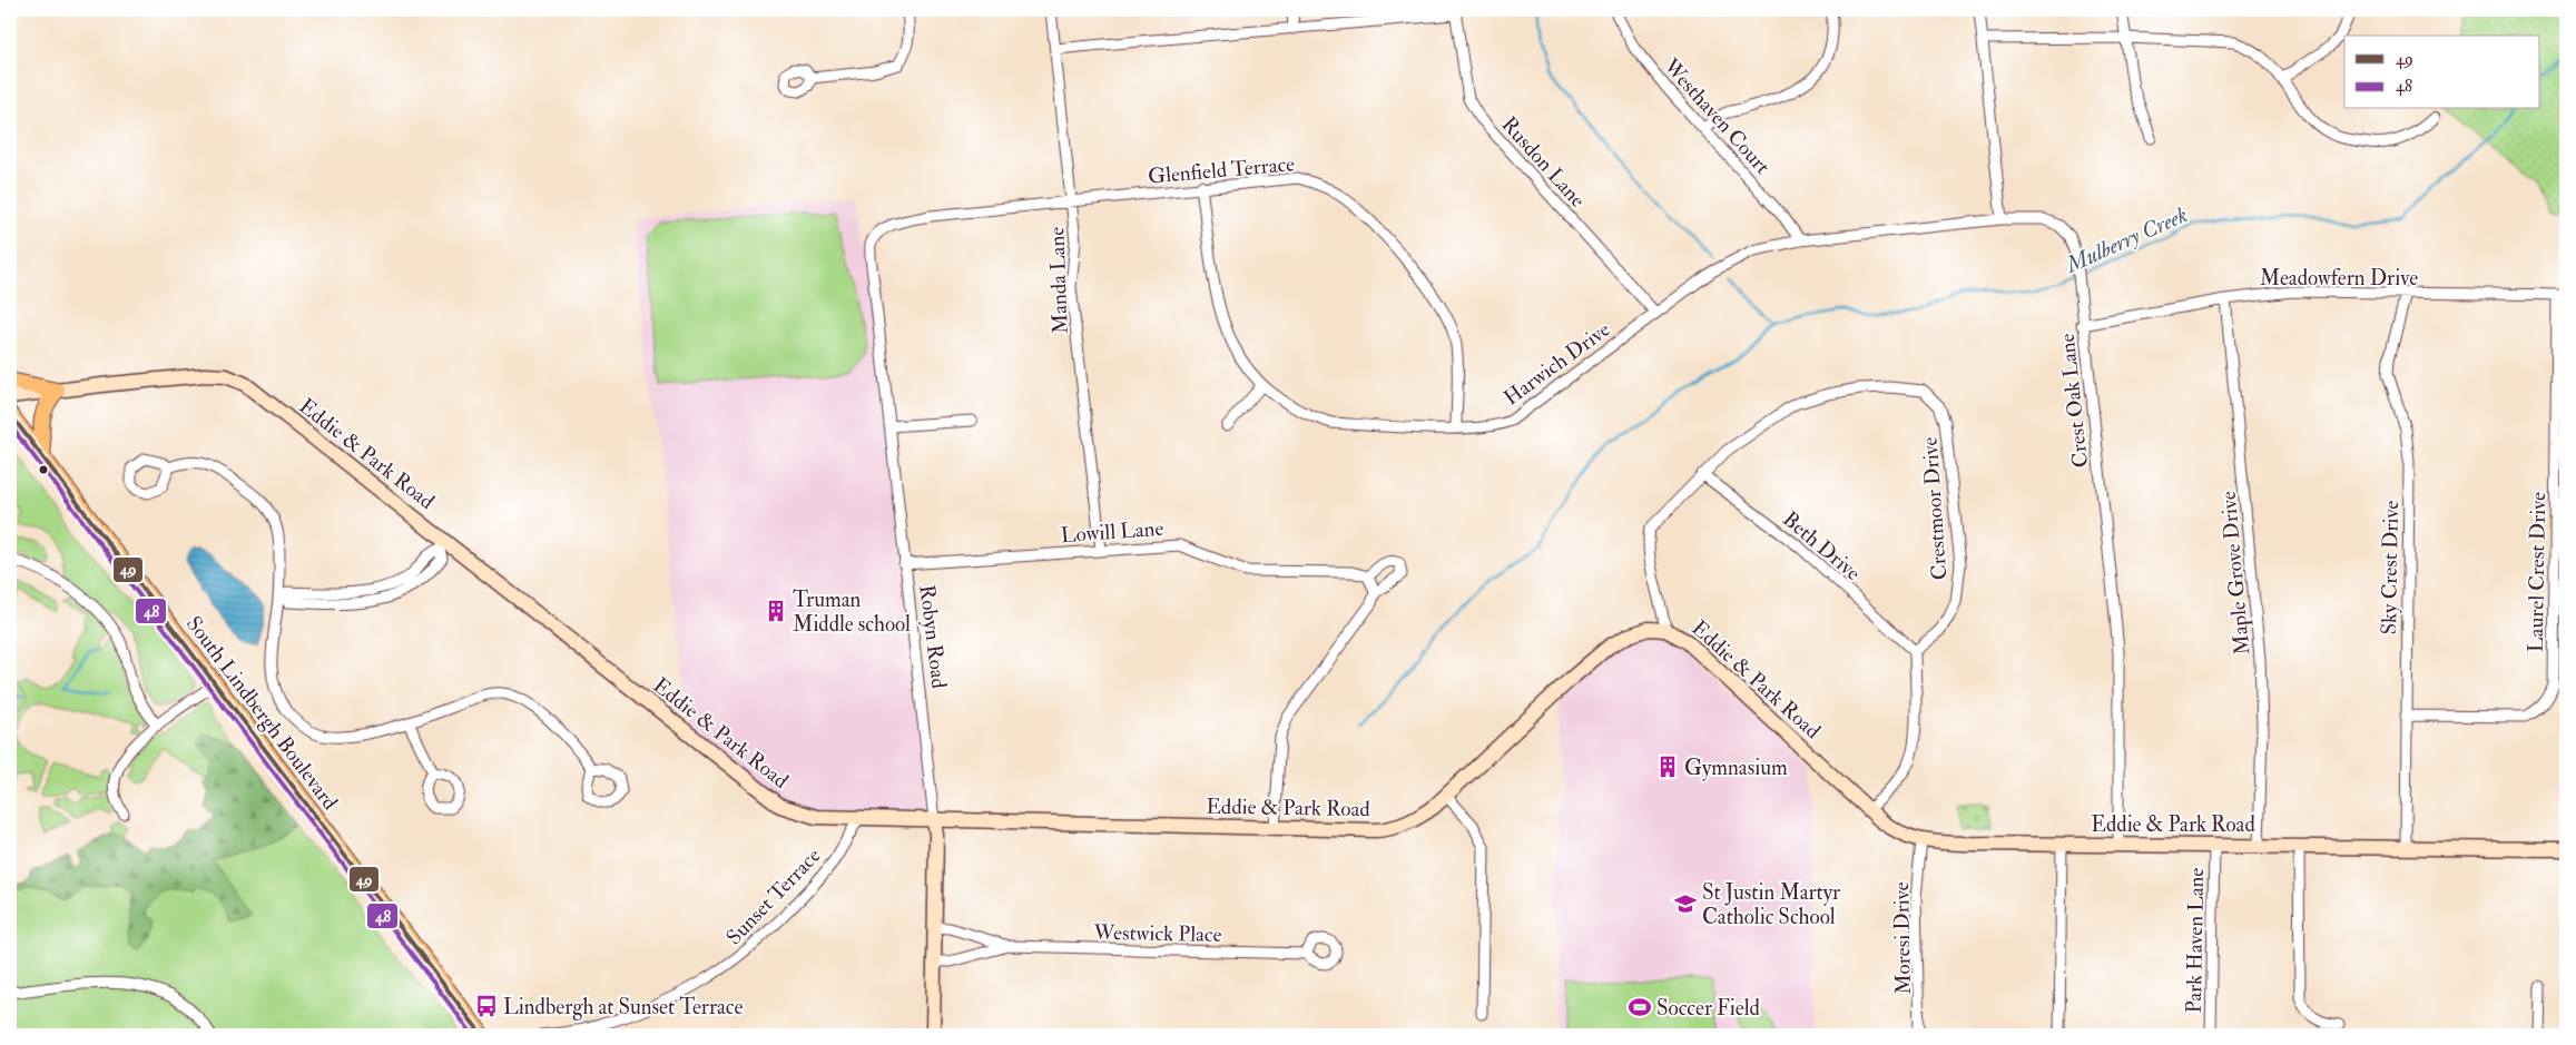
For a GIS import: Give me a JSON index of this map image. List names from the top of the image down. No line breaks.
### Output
{"streets":{"main road":["South Lindbergh Boulevard"],"street":["Westhaven Court","Rusdon Lane","Glenfield Terrace","Meadowfern Drive","Manda Lane","Harwich Drive","Crest Oak Lane","Eddie & Park Road","Crestmoor Drive","Lowill Lane","Beth Drive","Sky Crest Drive","Laurel Crest Drive","Maple Grove Drive","Robyn Road","Sunset Terrace","Westwick Place","Moresi Drive","Park Haven Lane"]},"crossings":[["Westhaven Court","Harwich Drive"],["Rusdon Lane","Harwich Drive"],["Glenfield Terrace","Manda Lane"],["Glenfield Terrace","Harwich Drive"],["Glenfield Terrace","Robyn Road"],["Meadowfern Drive","Crest Oak Lane"],["Meadowfern Drive","Sky Crest Drive"],["Meadowfern Drive","Laurel Crest Drive"],["Meadowfern Drive","Maple Grove Drive"],["Manda Lane","Lowill Lane"],["Harwich Drive","Crest Oak Lane"],["Crest Oak Lane","Eddie & Park Road"],["Eddie & Park Road","Sky Crest Drive"],["Eddie & Park Road","Maple Grove Drive"],["Eddie & Park Road","Robyn Road"],["Eddie & Park Road","Sunset Terrace"],["Eddie & Park Road","Moresi Drive"],["Eddie & Park Road","Park Haven Lane"],["Crestmoor Drive","Beth Drive"],["Lowill Lane","Robyn Road"],["Sky Crest Drive","Laurel Crest Drive"],["Robyn Road","Westwick Place"]],"water":["Mulberry Creek"],"places":{"building":["Truman Middle school","Gymnasium"],"school or university":["St Justin Martyr Catholic School"],"bus stop":["Lindbergh at Sunset Terrace"],"sports":["Soccer Field"]},"lines":["transit line 49","transit line 48"],"legend":["49","48"]}
